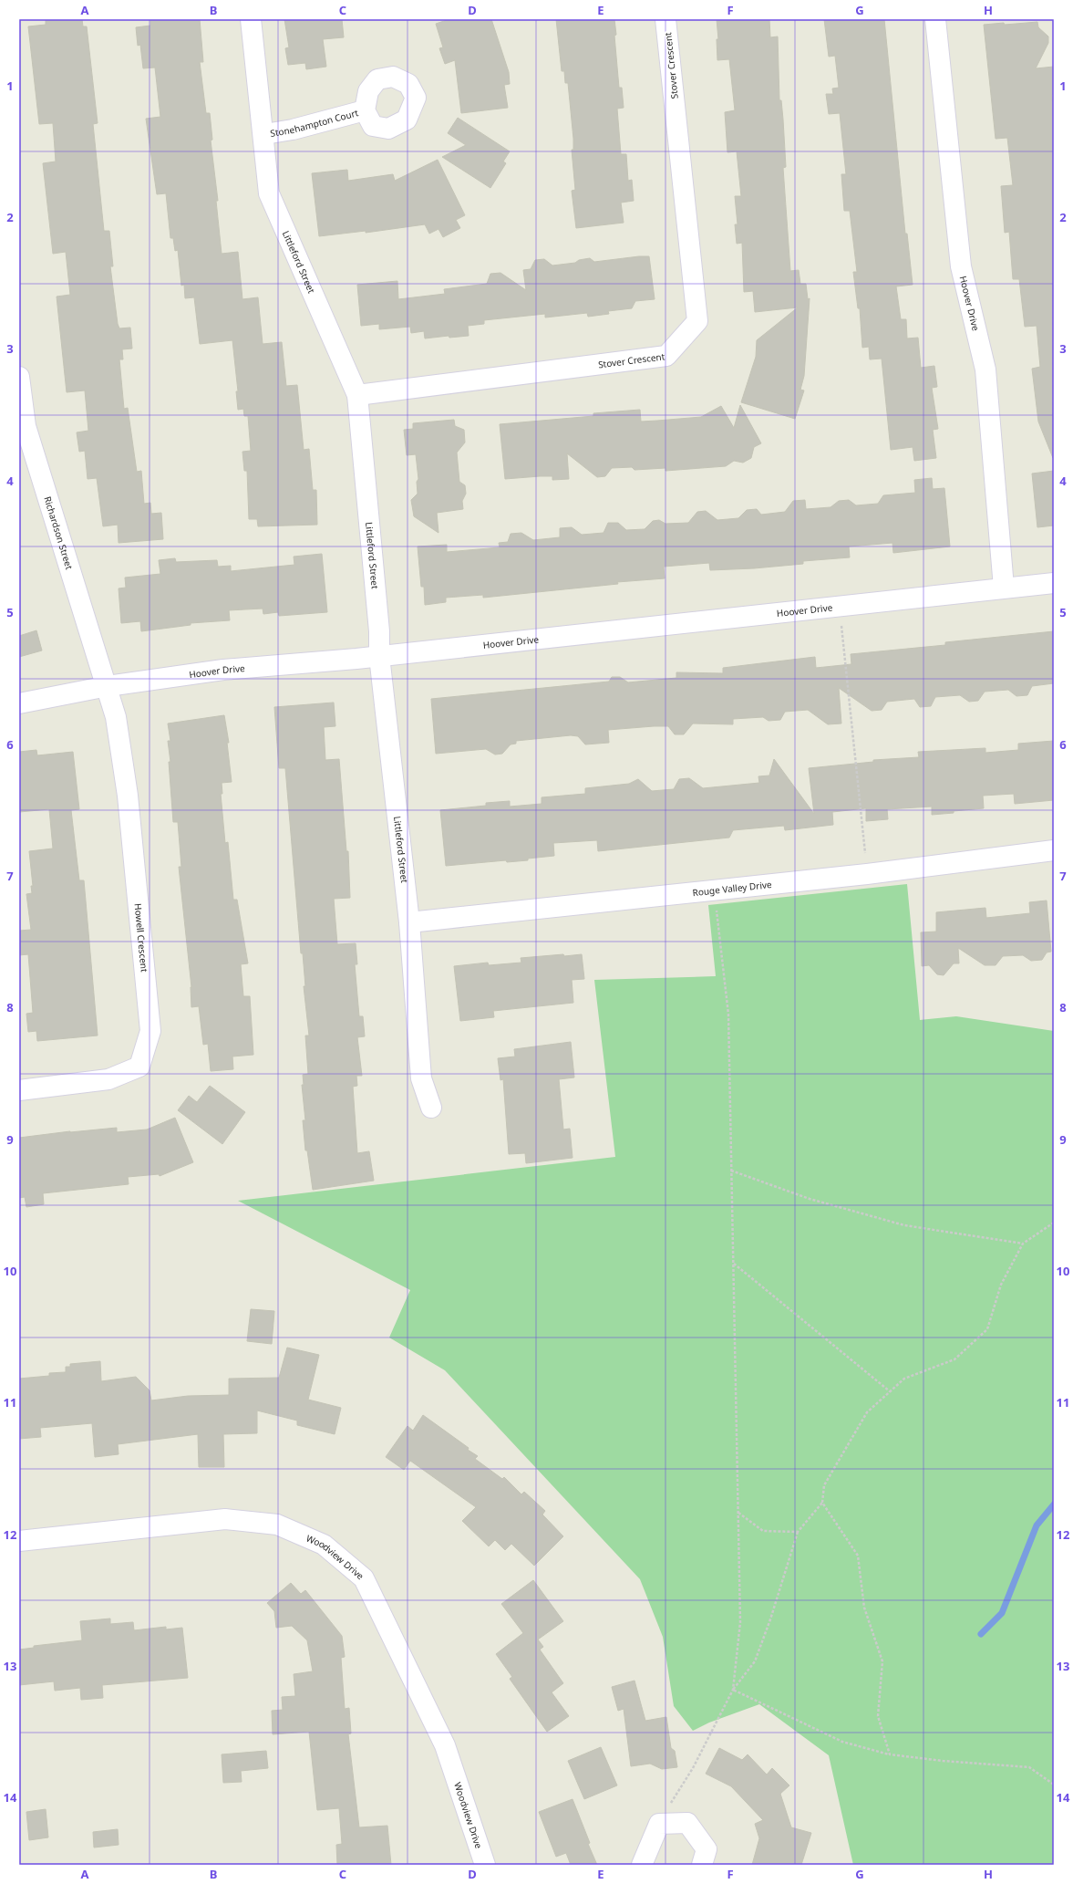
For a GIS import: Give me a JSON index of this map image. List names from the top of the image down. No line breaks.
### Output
{"streets":{"street":["Stover Crescent","Stonehampton Court","Littleford Street","Hoover Drive","Richardson Street","Rouge Valley Drive","Howell Crescent","Woodview Drive"]},"crossings":[["Stover Crescent","Littleford Street"],["Stonehampton Court","Littleford Street"],["Littleford Street","Hoover Drive"],["Littleford Street","Rouge Valley Drive"],["Hoover Drive","Richardson Street"],["Hoover Drive","Howell Crescent"],["Richardson Street","Howell Crescent"]],"grid":{"columns":["A","B","C","D","E","F","G","H"],"rows":["1","2","3","4","5","6","7","8","9","10","11","12","13","14"]}}
